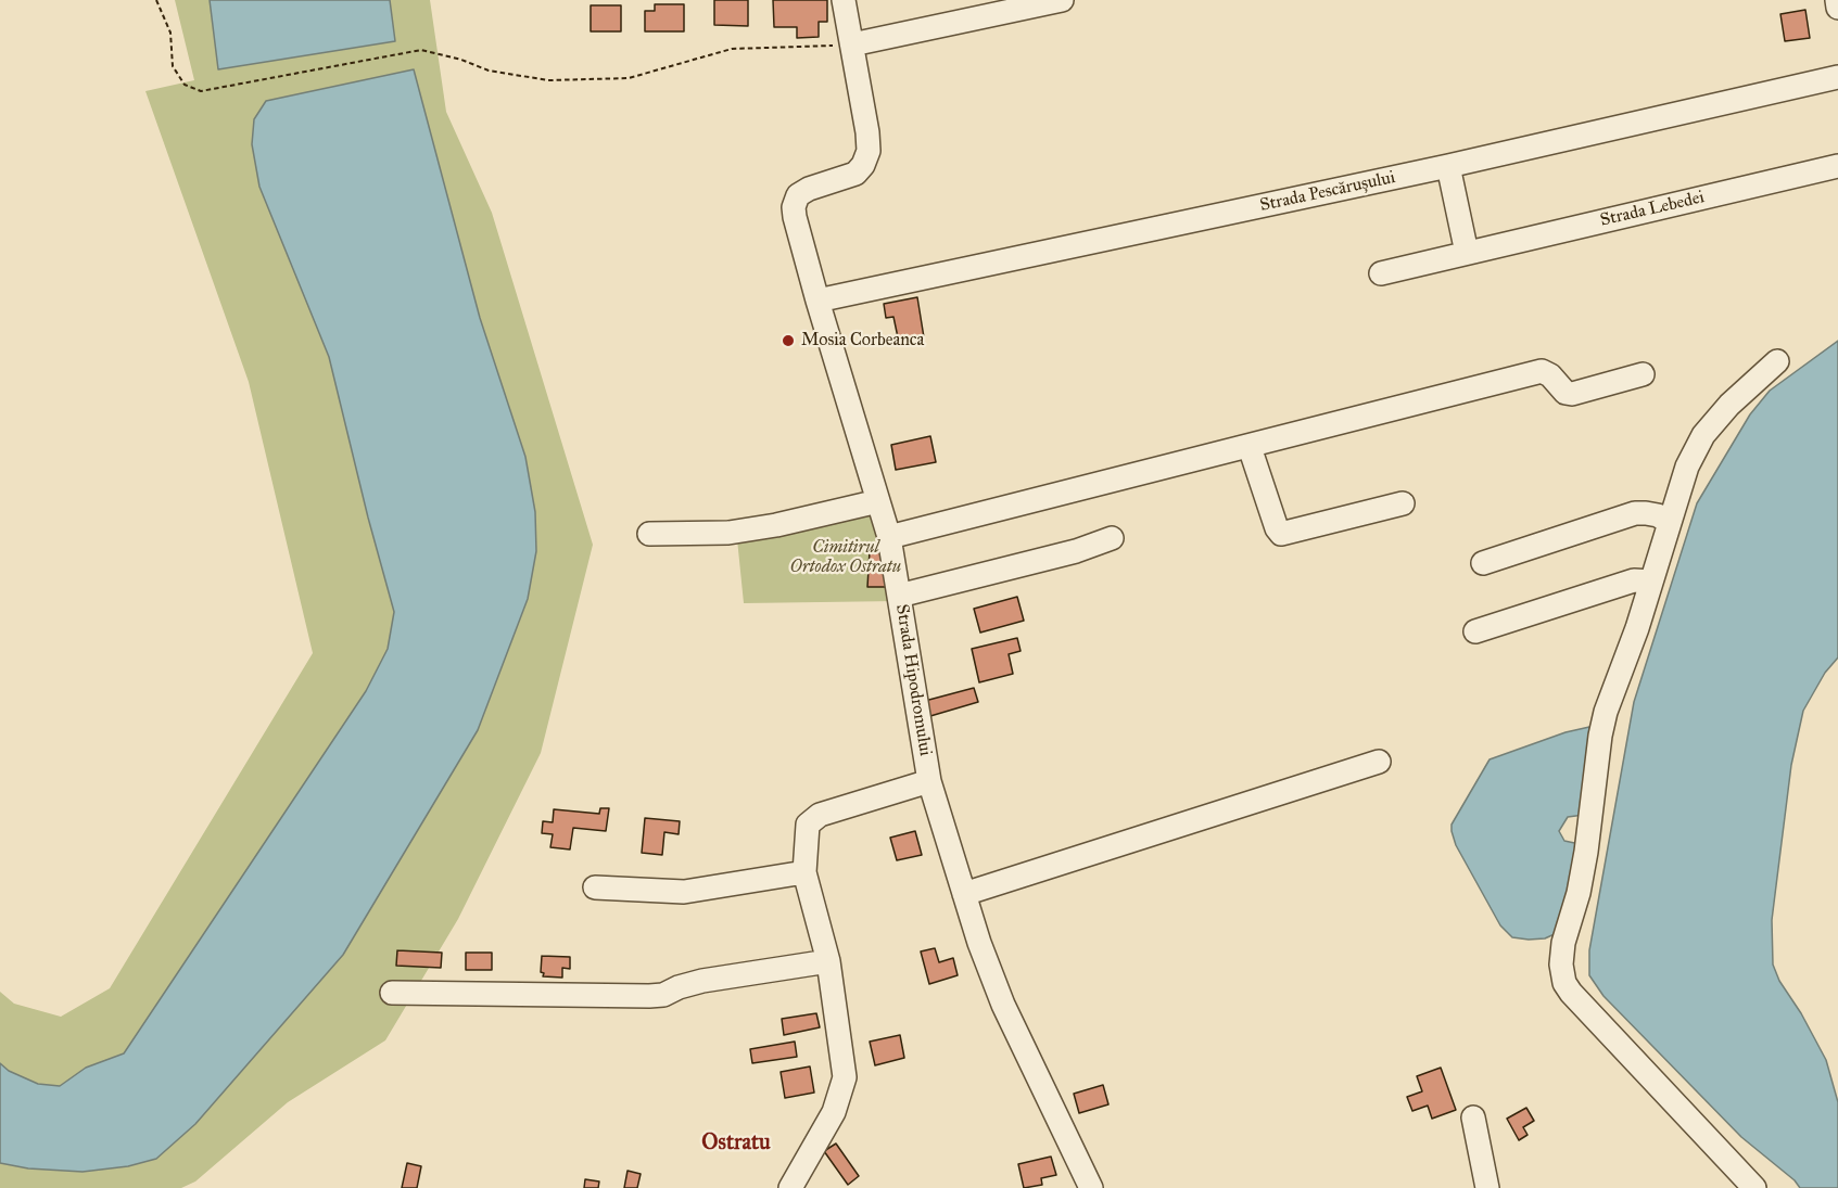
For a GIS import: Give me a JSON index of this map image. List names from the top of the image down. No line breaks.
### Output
{"streets":{"street":["Strada Pescărușului","Strada Lebedei","Strada Hipodromului"]},"crossings":[["Strada Pescărușului","Strada Hipodromului"]],"districts":["Ostratu"],"parks":["Cimitirul Ortodox Ostratu"],"places":["Mosia Corbeanca"]}
